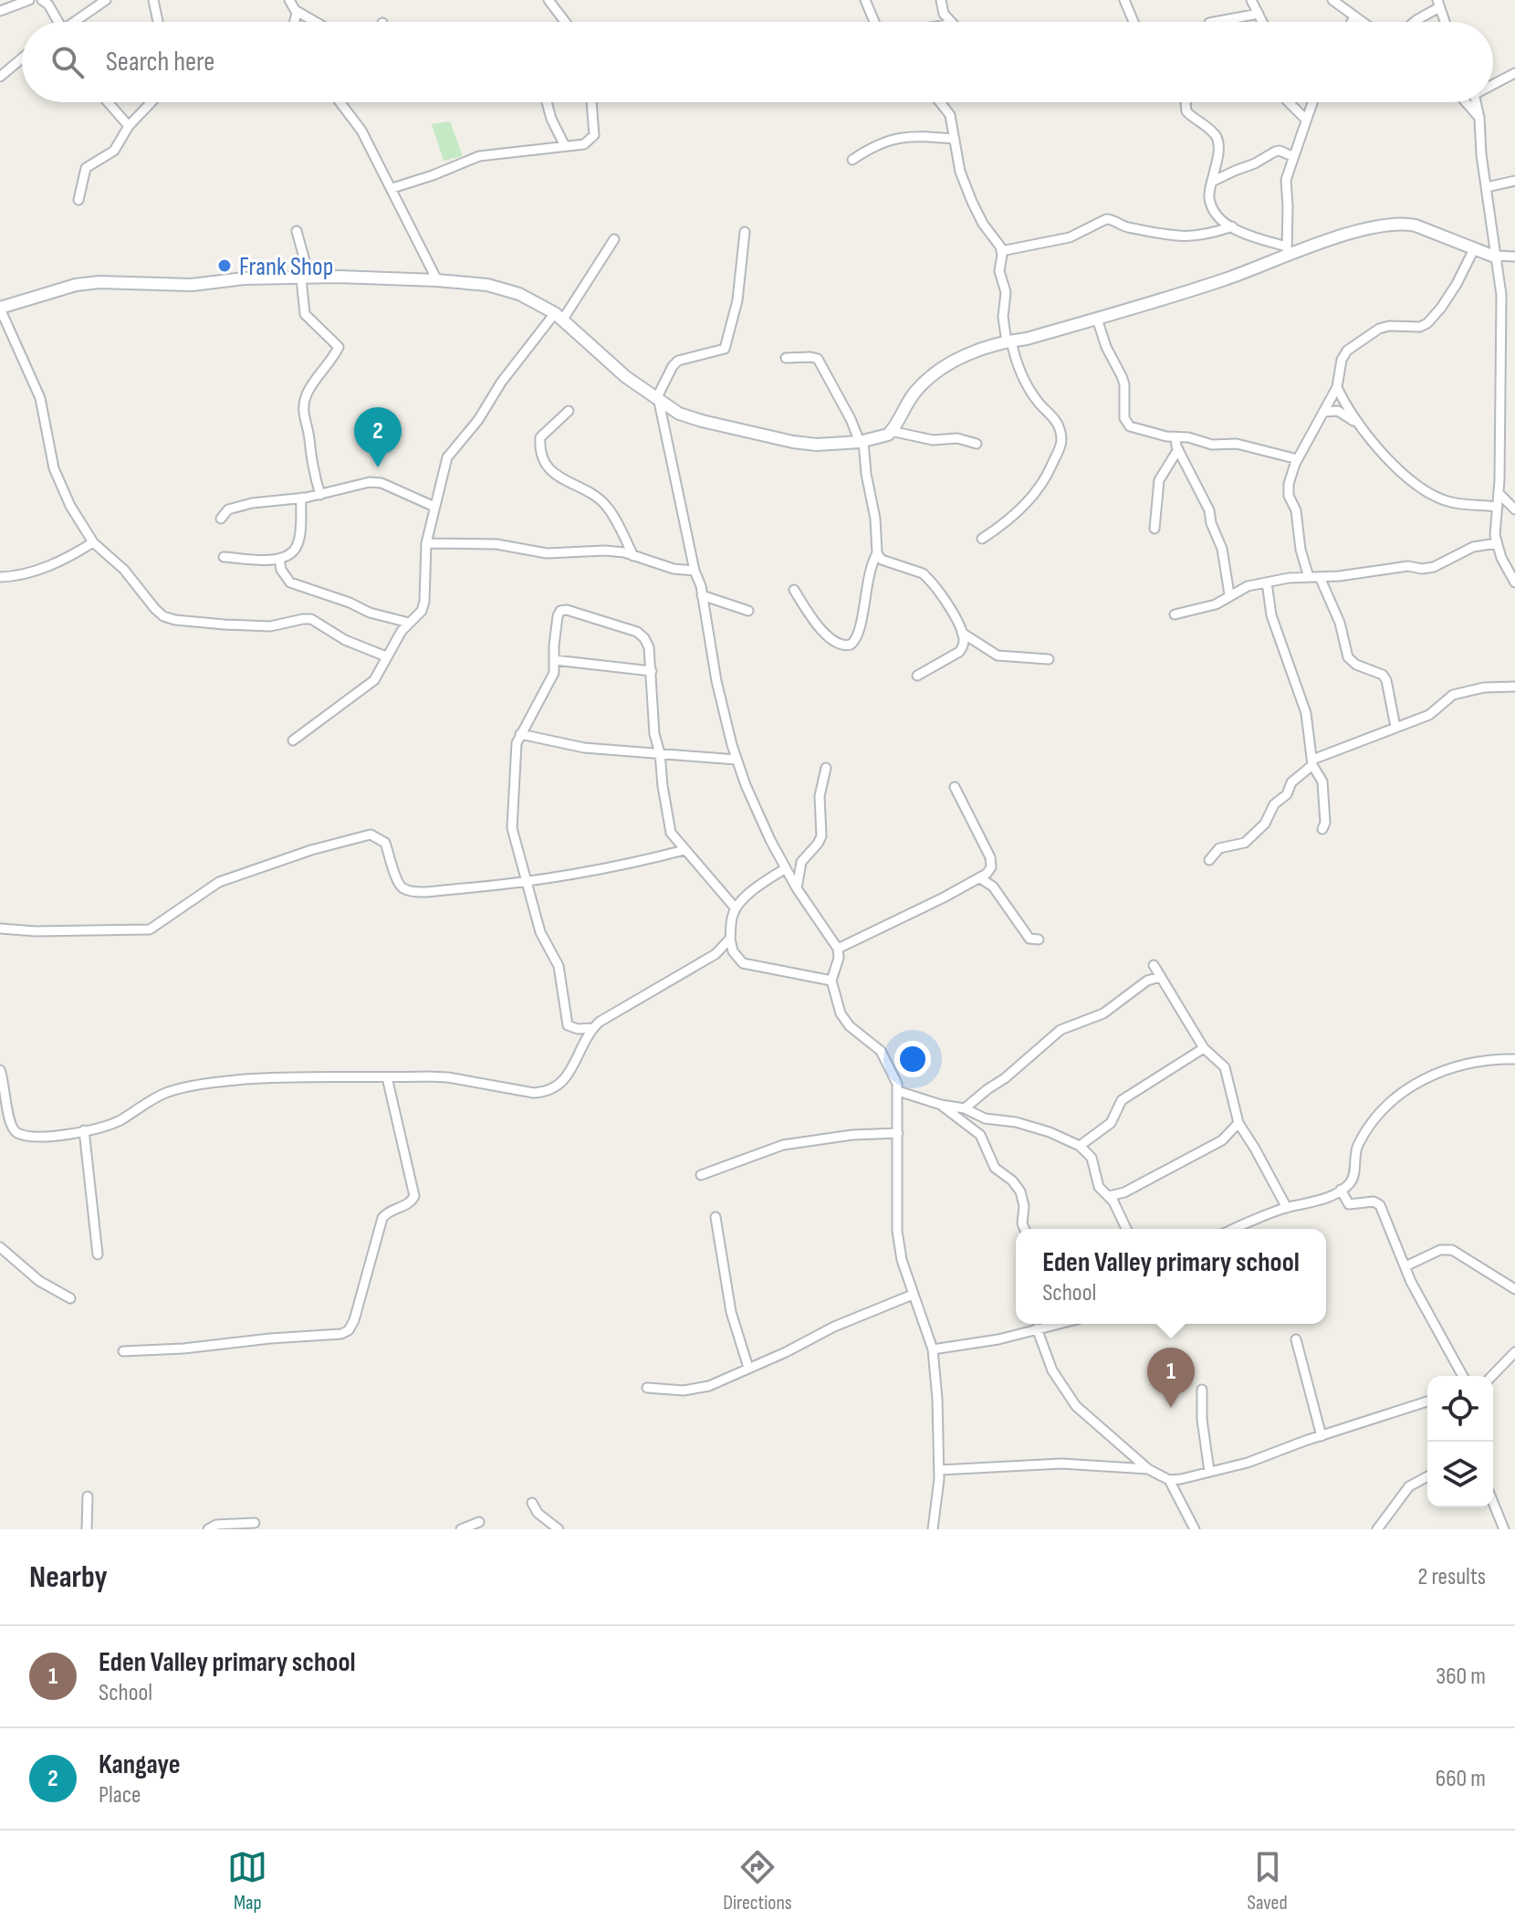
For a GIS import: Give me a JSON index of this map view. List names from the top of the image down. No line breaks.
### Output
{"places":["Frank Shop"],"page":{"search":"Search here","pins":["2","1"],"popup":["Eden Valley primary school","School"],"heading":["Nearby","2 results"],"list":[{"mark":"1","name":"Eden Valley primary school","note":"School","value":"360 m"},{"mark":"2","name":"Kangaye","note":"Place","value":"660 m"}],"nav":["Map","Directions","Saved"]}}
